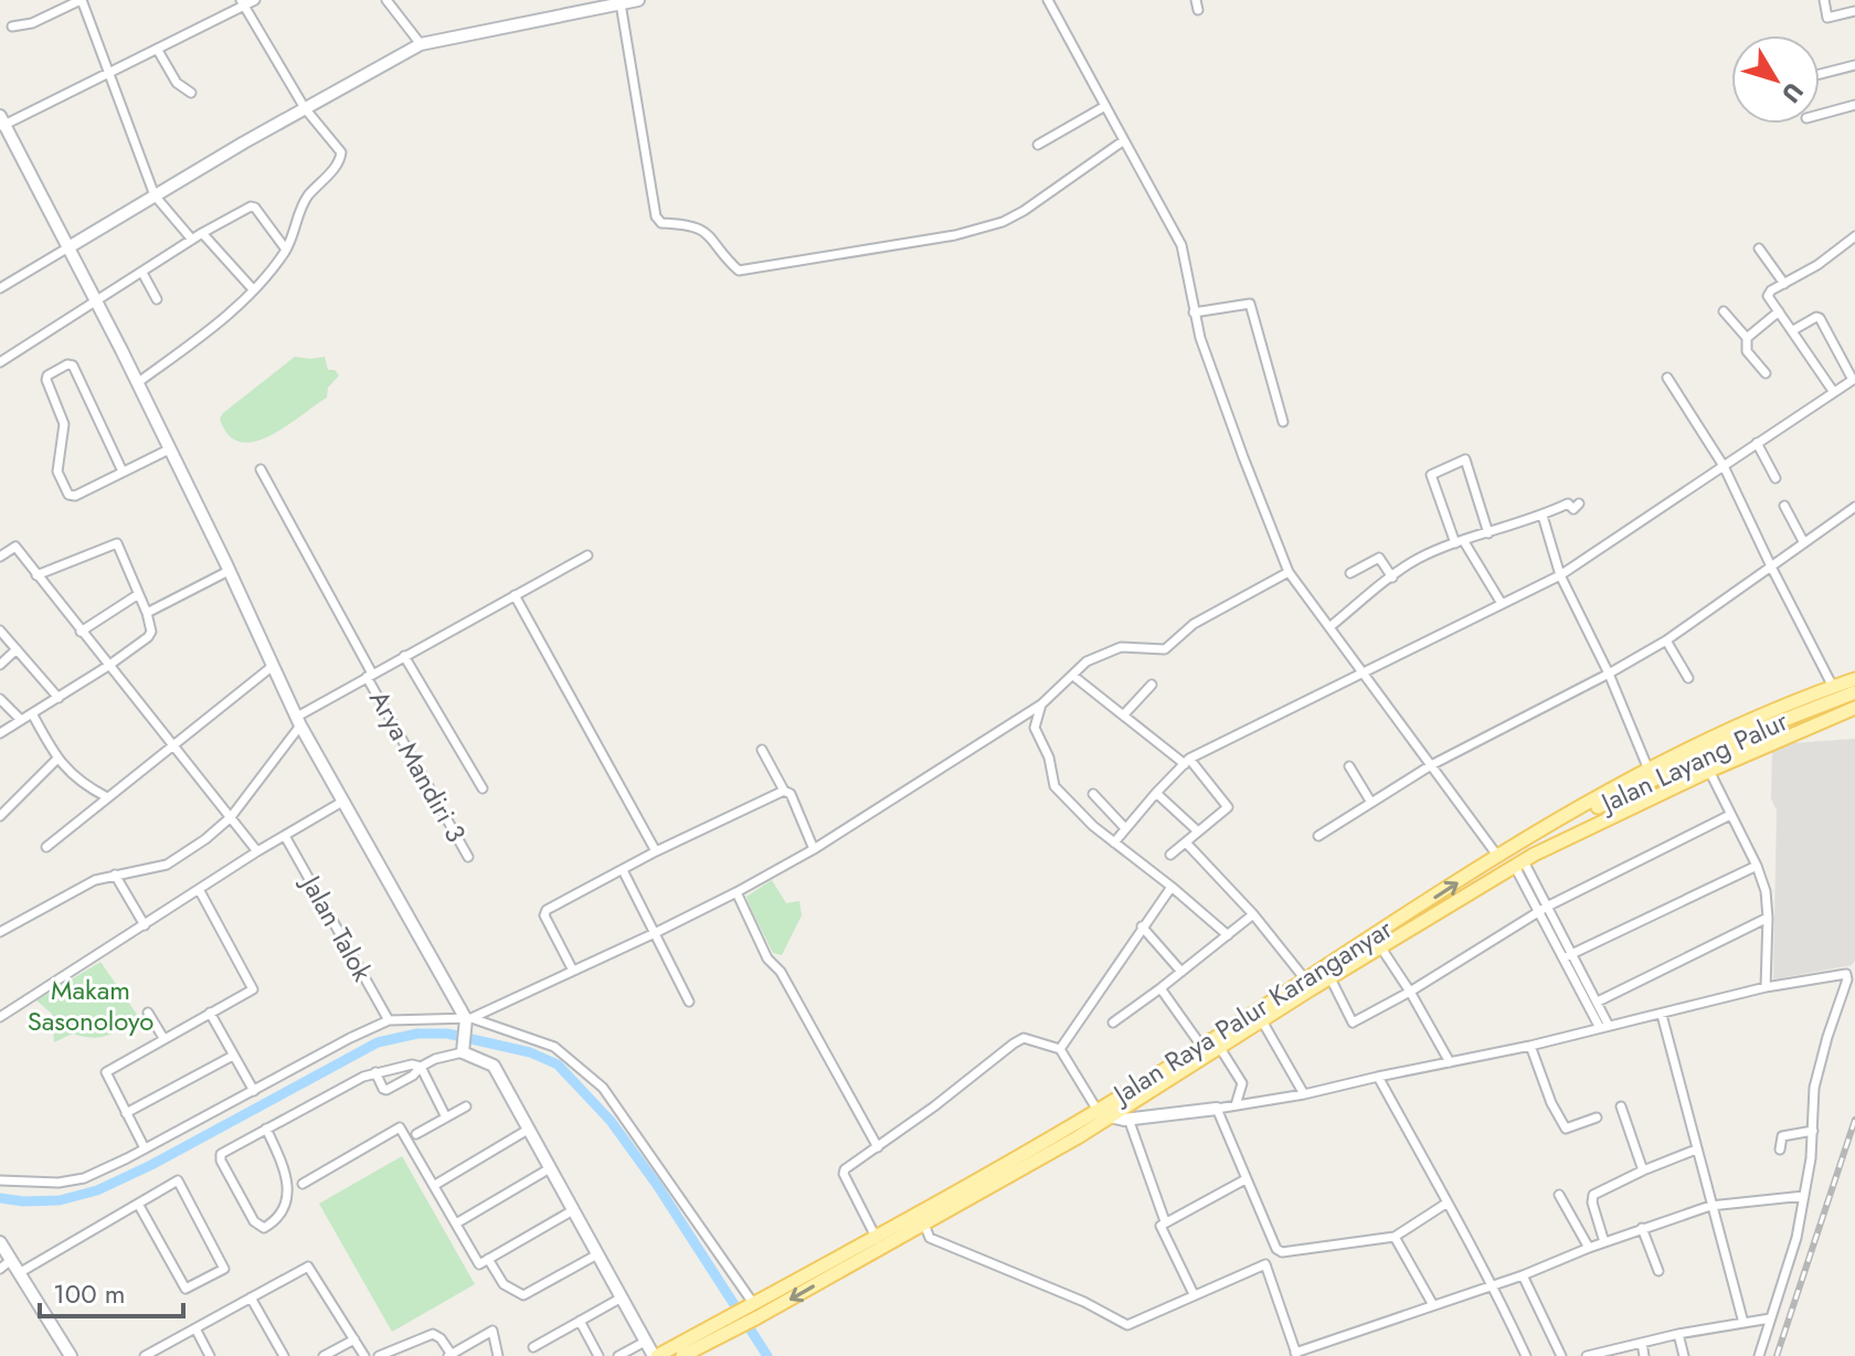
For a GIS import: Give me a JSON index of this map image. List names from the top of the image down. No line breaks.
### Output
{"streets":{"main road":["Jalan Layang Palur","Jalan Raya Palur Karanganyar"],"street":["Arya Mandiri 3","Jalan Talok"]},"crossings":[["Jalan Layang Palur","Jalan Raya Palur Karanganyar"]],"parks":["Makam Sasonoloyo"],"scale_bar":"100 m","north":"bottom right"}
